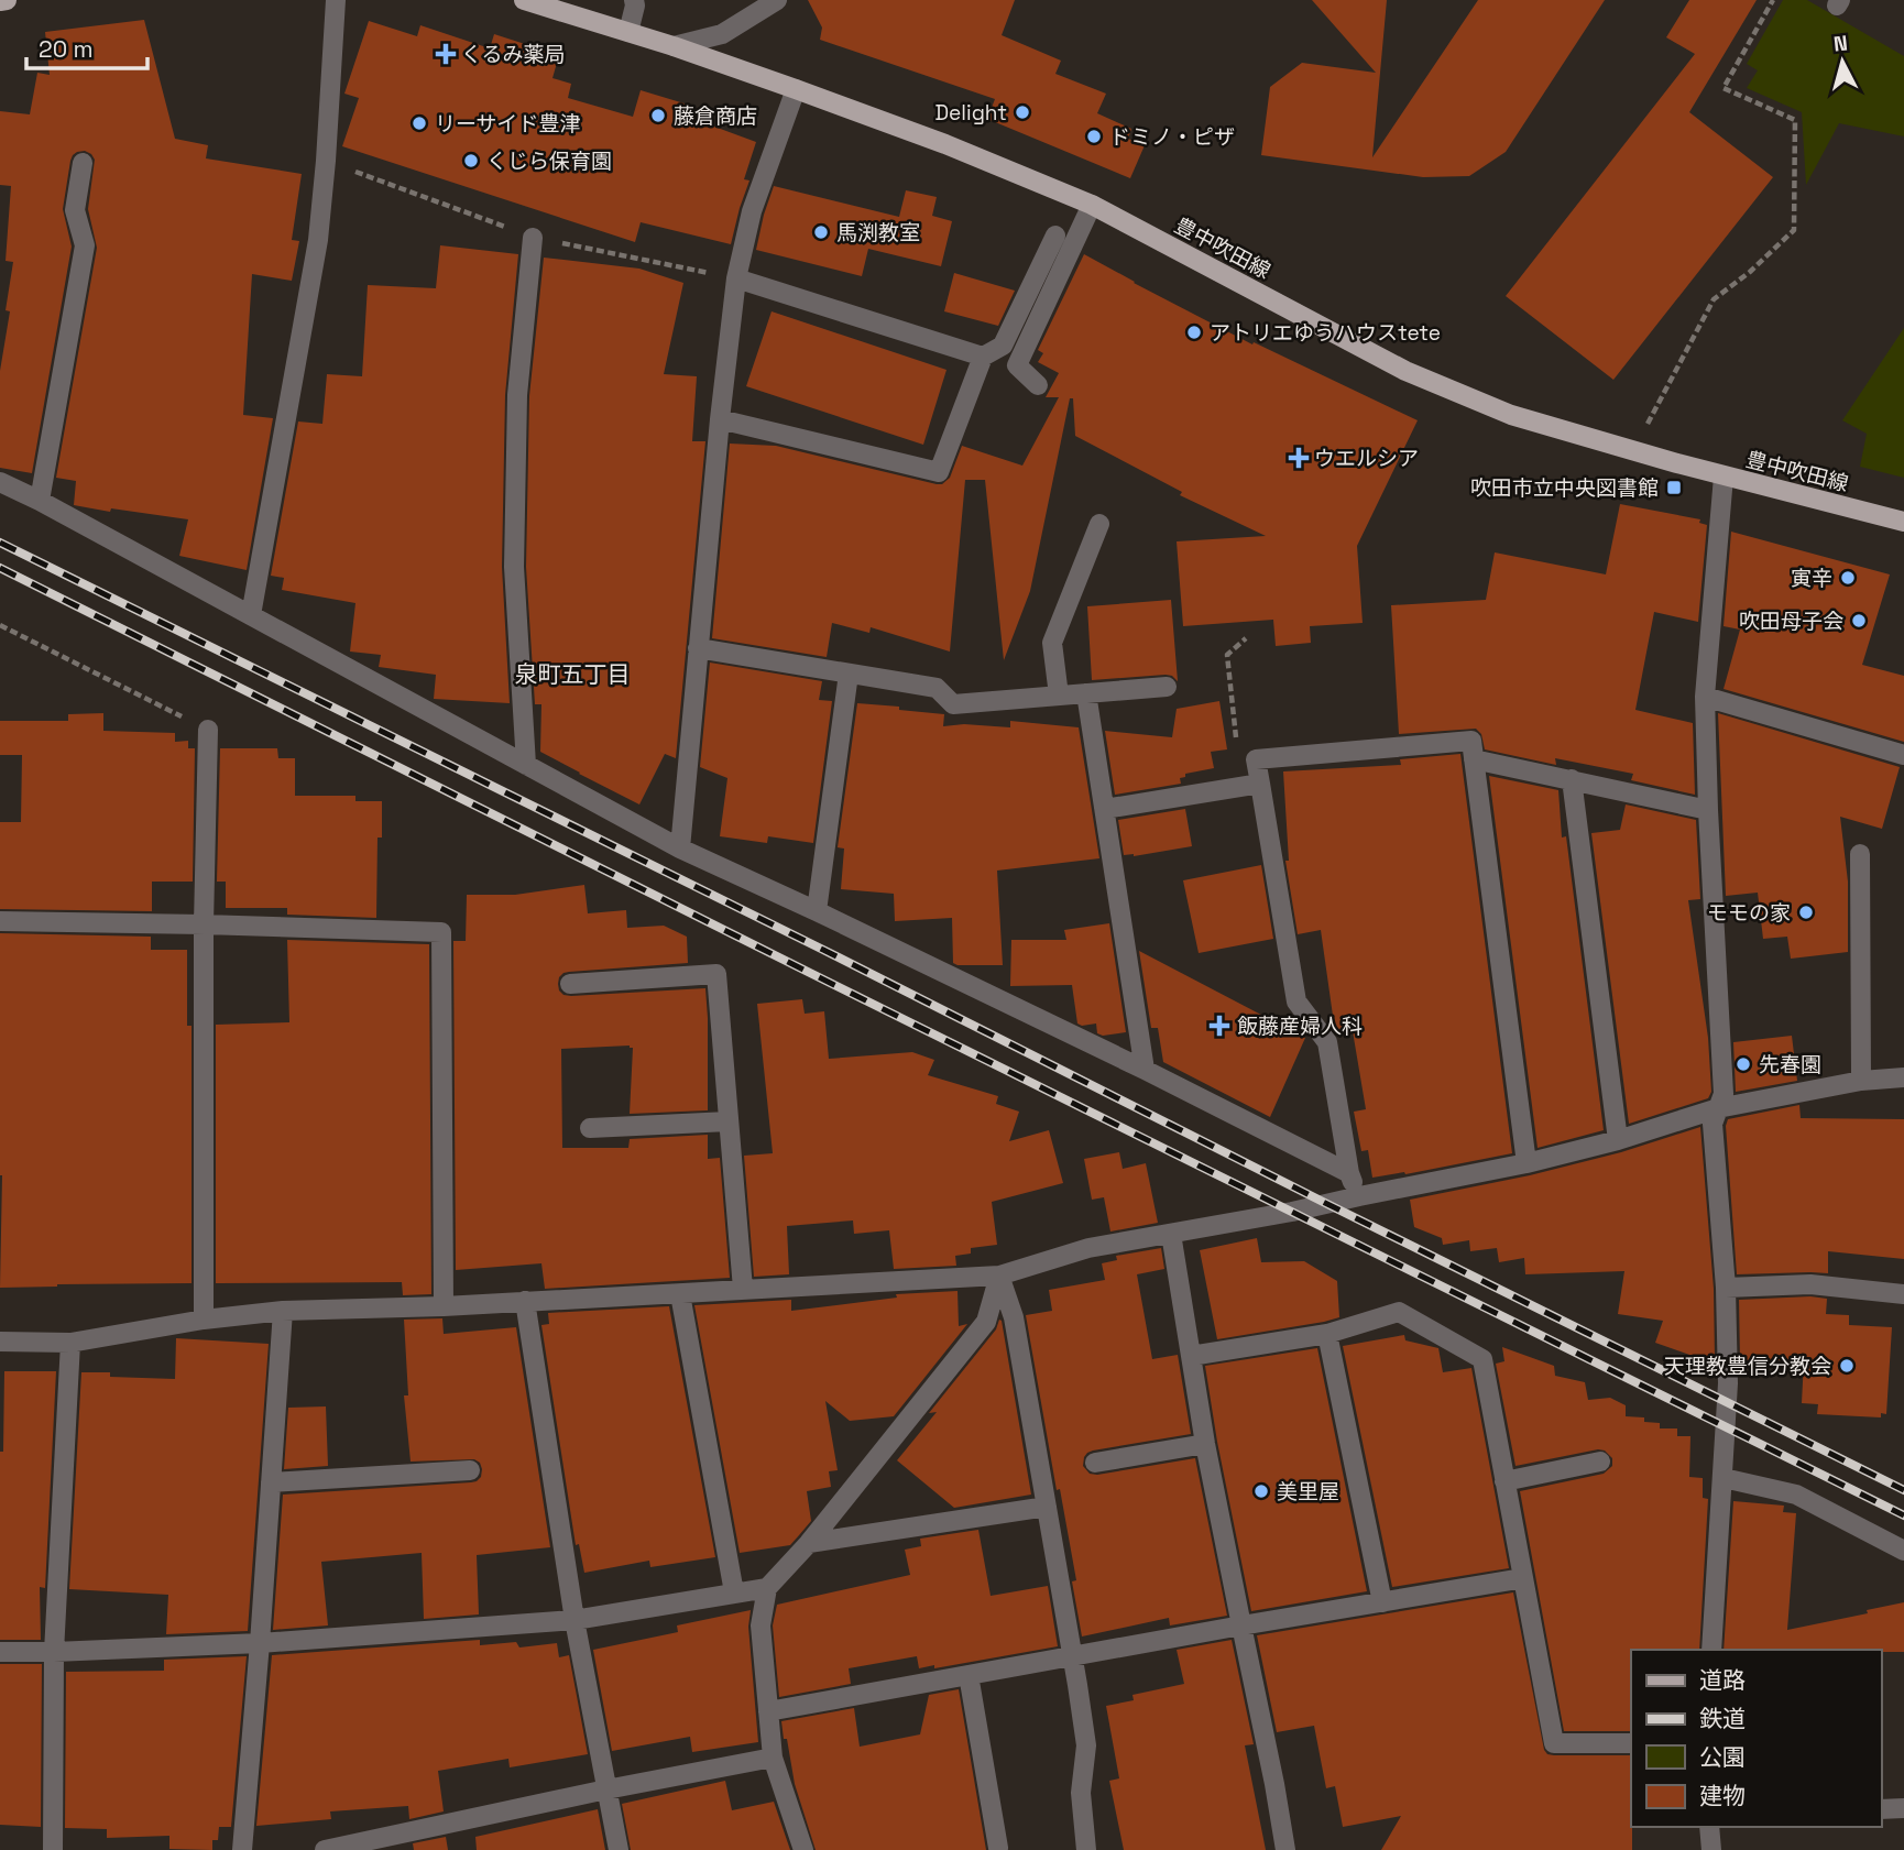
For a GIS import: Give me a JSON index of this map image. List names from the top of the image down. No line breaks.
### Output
{"streets":{"main road":["豊中吹田線"]},"districts":["泉町五丁目"],"places":{"health":["くるみ薬局","ウエルシア","飯藤産婦人科"],"other":["Delight","藤倉商店","リーサイド豊津","ドミノ・ピザ","くじら保育園","馬渕教室","アトリエゆうハウスtete","寅辛","吹田母子会","モモの家","先春園","天理教豊信分教会","美里屋"],"transit":["吹田市立中央図書館"]},"legend":["道路","鉄道","公園","建物"],"scale_bar":"20 m","north":"top"}
